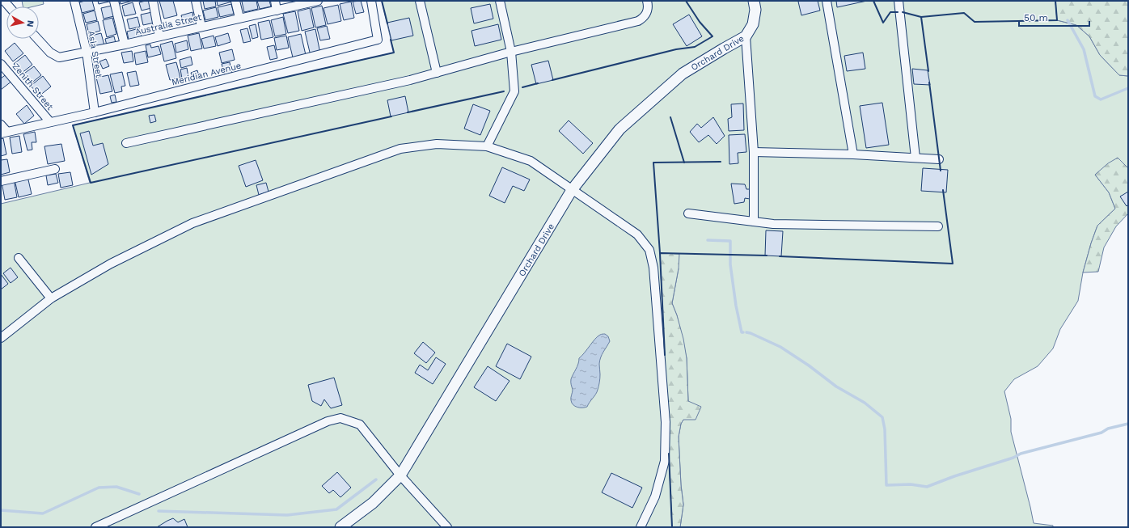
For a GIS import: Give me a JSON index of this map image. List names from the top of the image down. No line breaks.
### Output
{"streets":{"street":["Australia Street","Orchard Drive","Asia Street","Meridian Avenue","Zenith Street"]},"crossings":[["Australia Street","Asia Street"],["Asia Street","Meridian Avenue"],["Meridian Avenue","Zenith Street"]],"scale_bar":"50 m","north":"right"}
